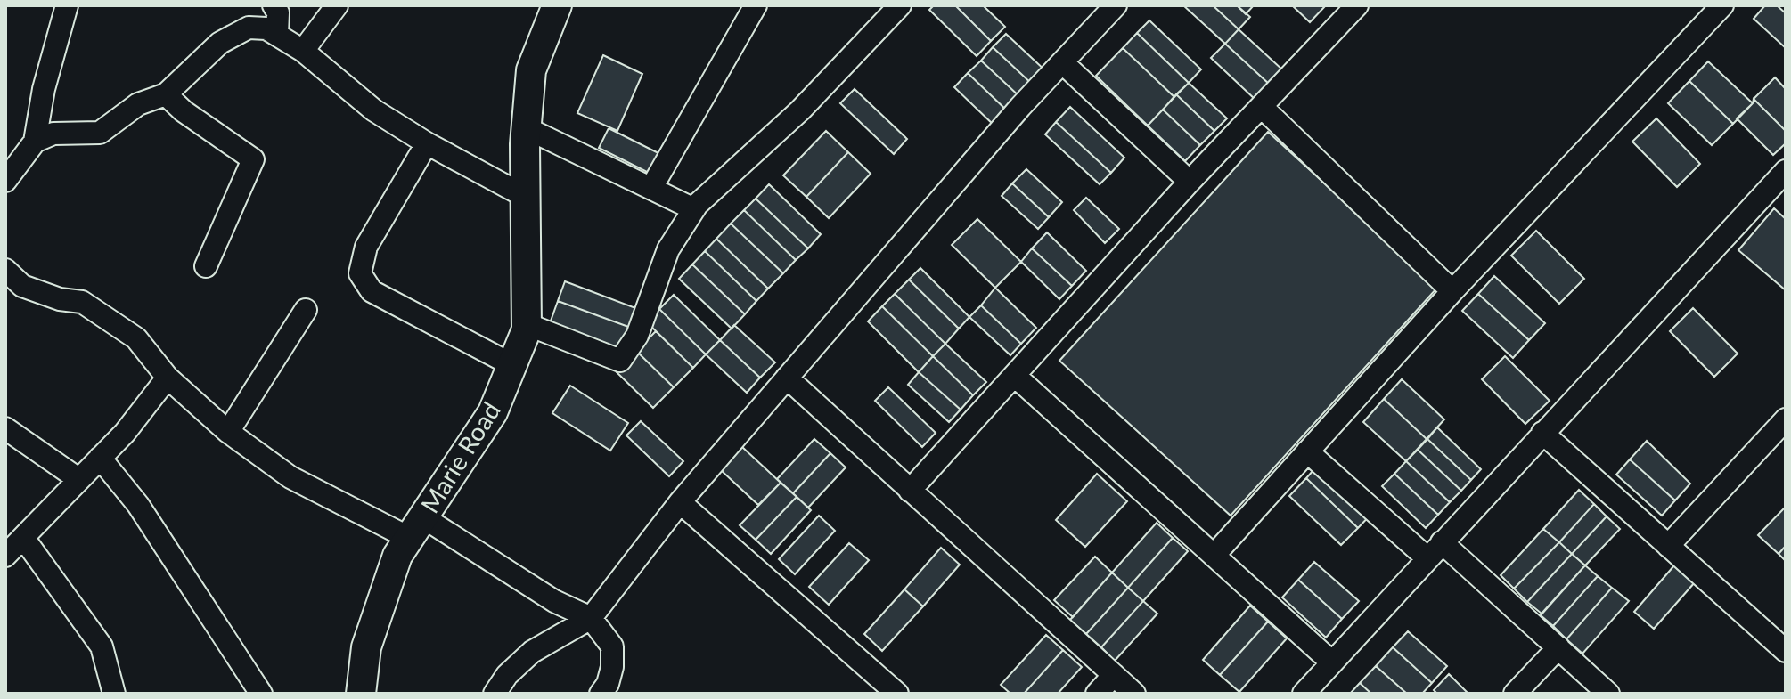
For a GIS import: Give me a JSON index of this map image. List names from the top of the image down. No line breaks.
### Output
{"streets":{"main road":["Marie Road"]}}
